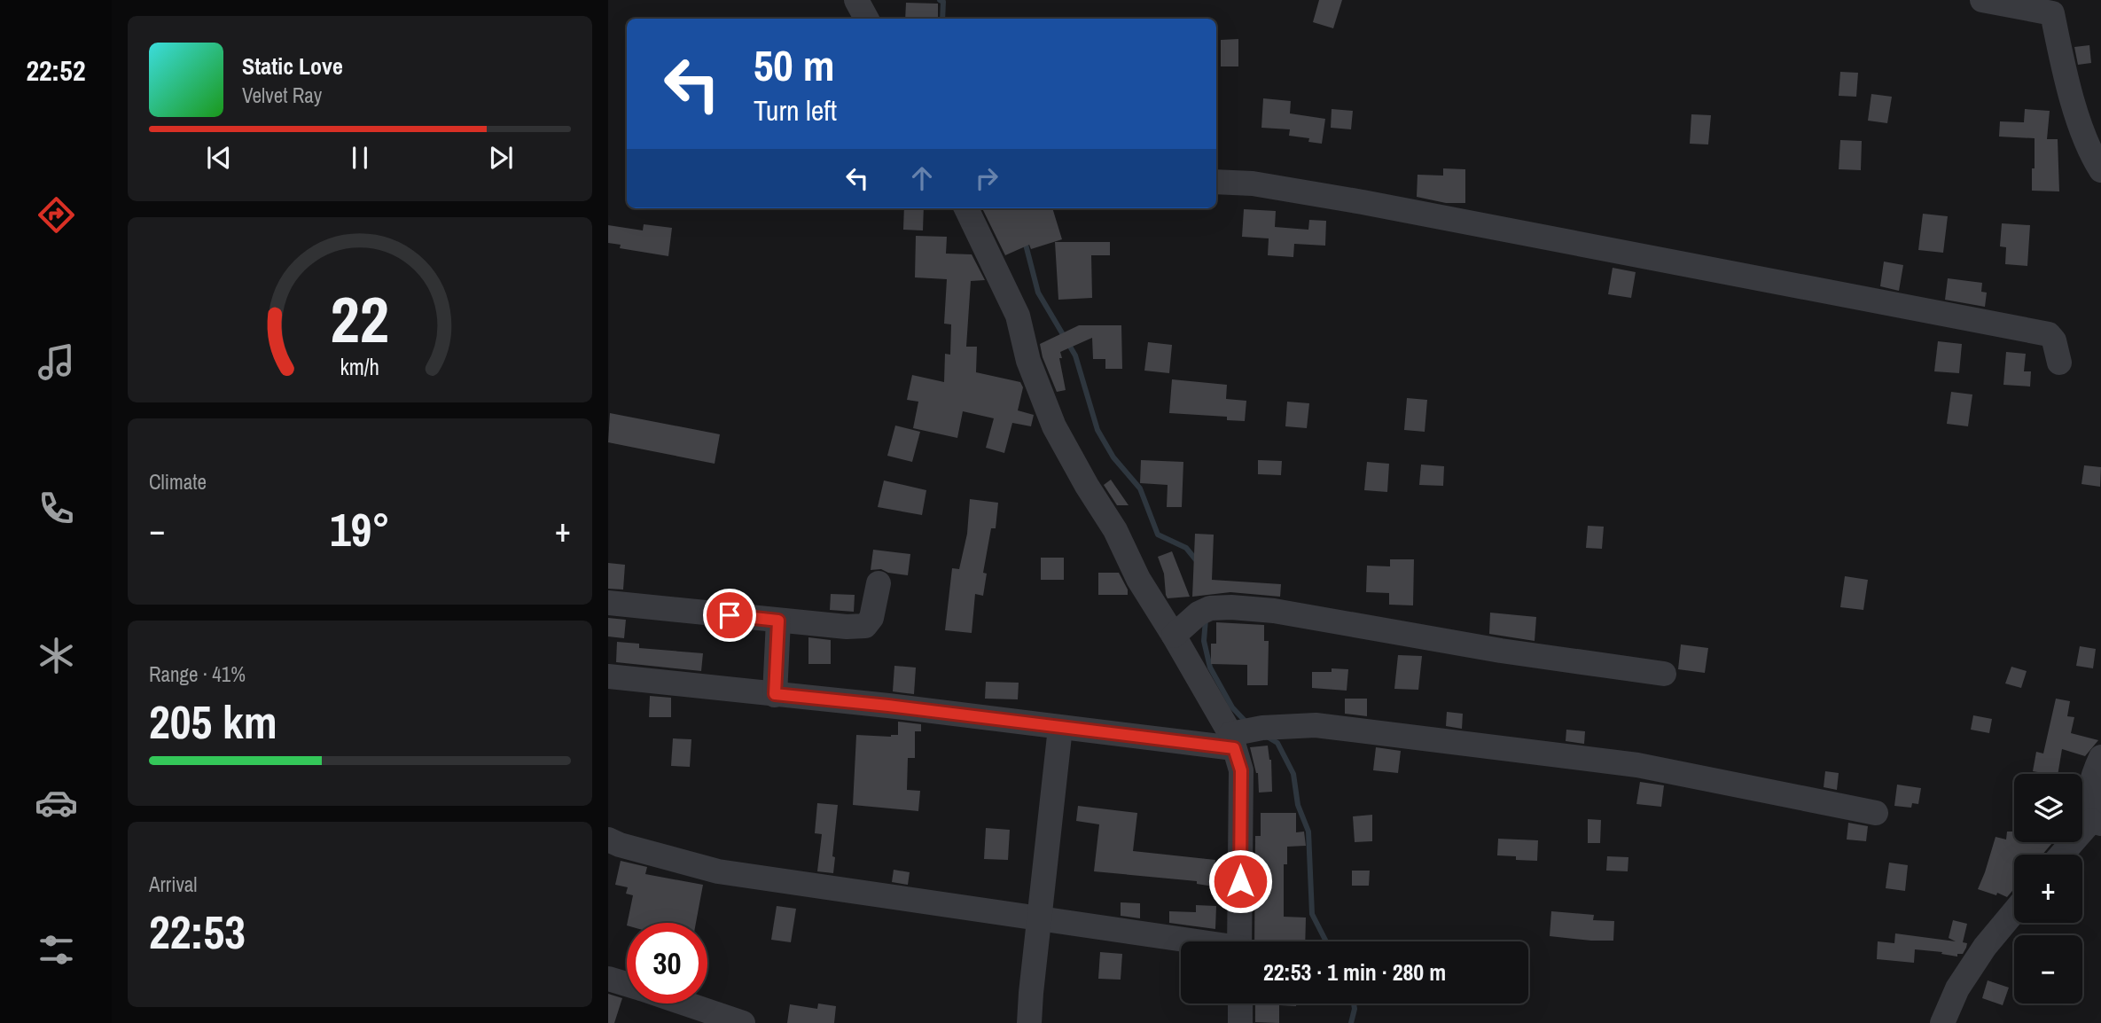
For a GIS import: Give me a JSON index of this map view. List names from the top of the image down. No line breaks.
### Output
{"page":{"tabs":"22:52","turn":["50 m","Turn left"],"song":["Static Love","Velvet Ray"],"tile":["Climate",["Range · 41%","205 km"],["Arrival","22:53"]],"heat":["−","19°","+"],"map_buttons":["+","−"],"limit":"30","trip":"22:53 · 1 min · 280 m","gauge":["22","km/h"]}}
